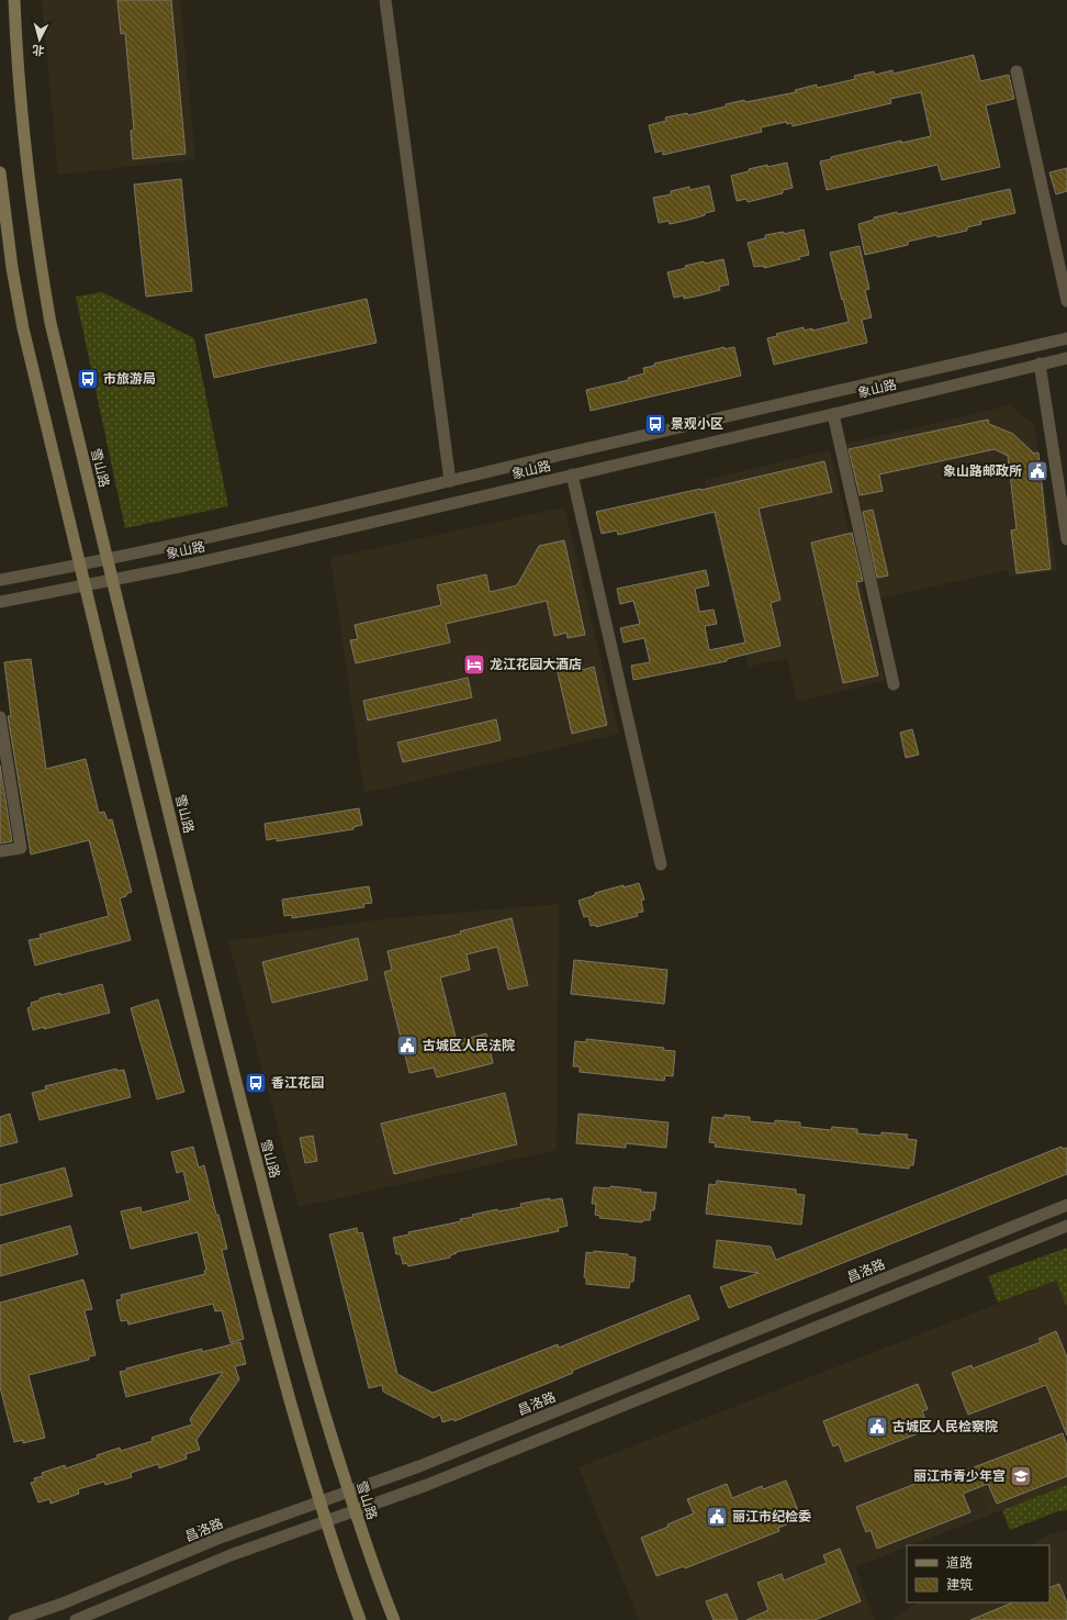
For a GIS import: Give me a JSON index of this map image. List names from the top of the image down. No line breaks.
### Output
{"streets":{"main road":["雪山路"],"street":["象山路","昌洛路"]},"crossings":[["象山路","雪山路"],["雪山路","昌洛路"]],"places":{"bus stop":["市旅游局","景观小区","香江花园"],"public building":["象山路邮政所","古城区人民法院","古城区人民检察院","丽江市纪检委"],"hotel":["龙江花园大酒店"],"school or university":["丽江市青少年宫"]},"legend":["道路","建筑"],"north":"bottom"}
